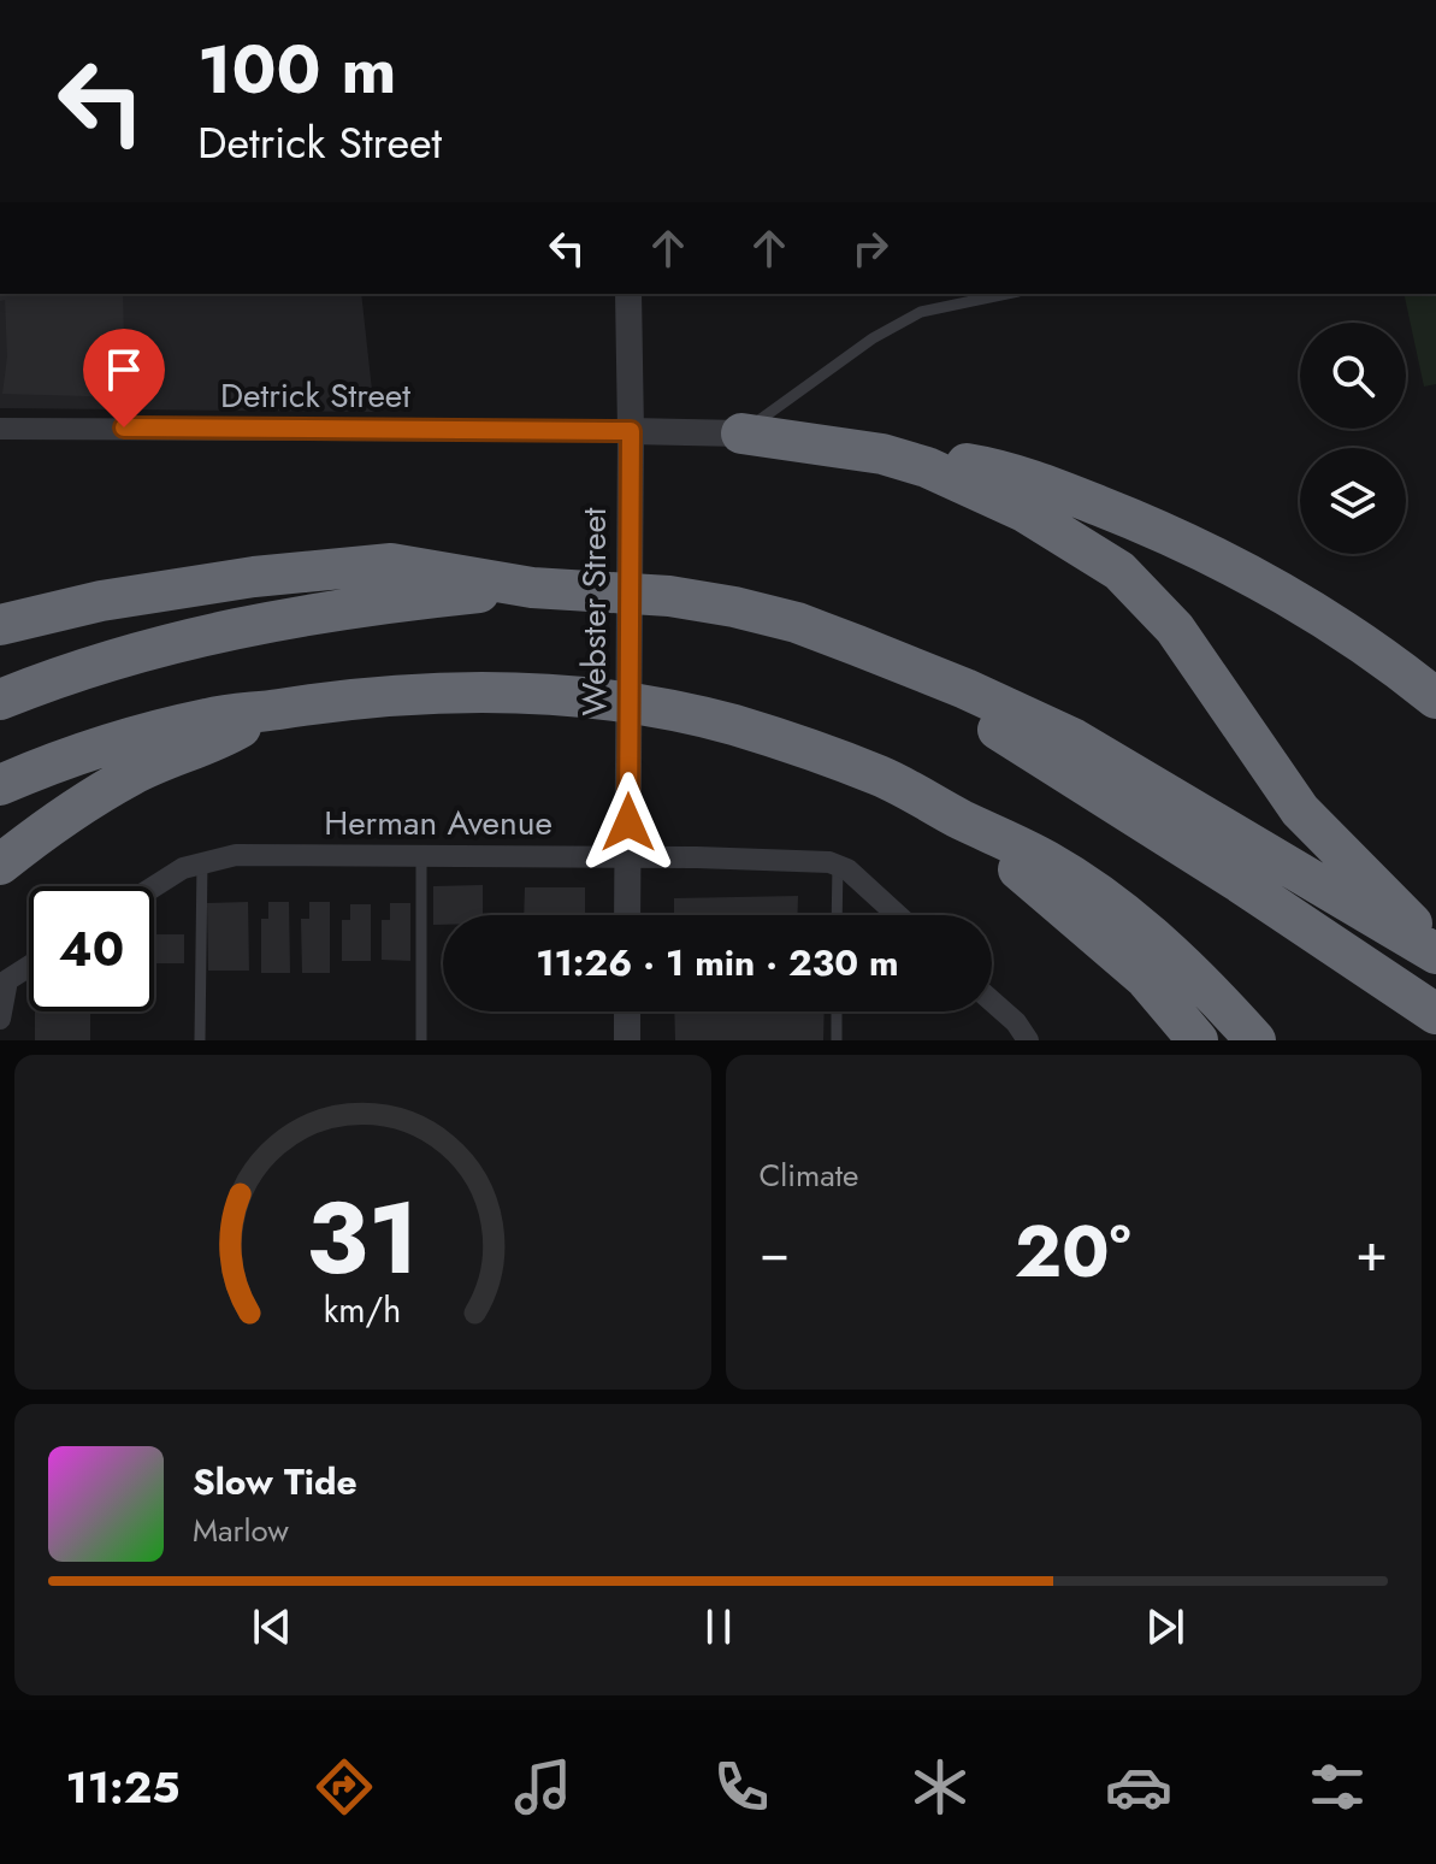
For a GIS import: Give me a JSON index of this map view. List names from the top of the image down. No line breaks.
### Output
{"streets":{"street":["Detrick Street","Webster Street","Herman Avenue"]},"crossings":[["Detrick Street","Webster Street"],["Webster Street","Herman Avenue"]],"page":{"turn":["100 m","Detrick Street"],"limit":"40","trip":"11:26 · 1 min · 230 m","tile":"Climate","heat":["−","20°","+"],"song":["Slow Tide","Marlow"],"tabs":"11:25","gauge":["31","km/h"]}}
